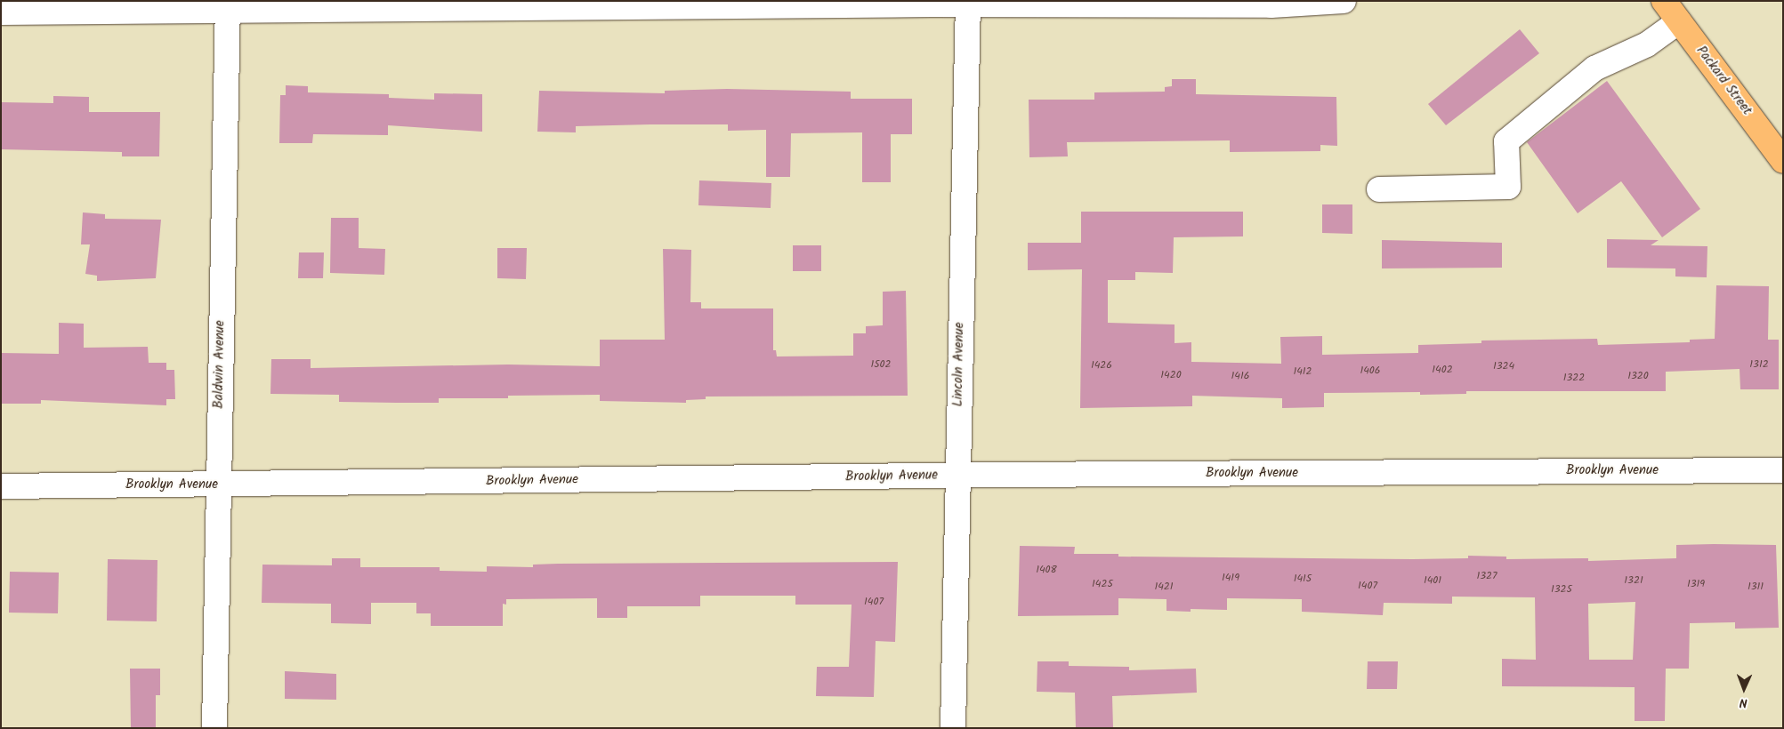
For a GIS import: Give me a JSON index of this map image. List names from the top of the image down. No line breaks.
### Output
{"streets":{"main road":["Packard Street"],"street":["Baldwin Avenue","Lincoln Avenue","Brooklyn Avenue"]},"crossings":[["Baldwin Avenue","Brooklyn Avenue"],["Lincoln Avenue","Brooklyn Avenue"]],"house_numbers":["1502","1312","1426","1324","1402","1406","1412","1420","1416","1320","1322","1408","1327","1419","1415","1401","1321","1425","1319","1407","1421","1311","1325","1407"],"north":"bottom"}
